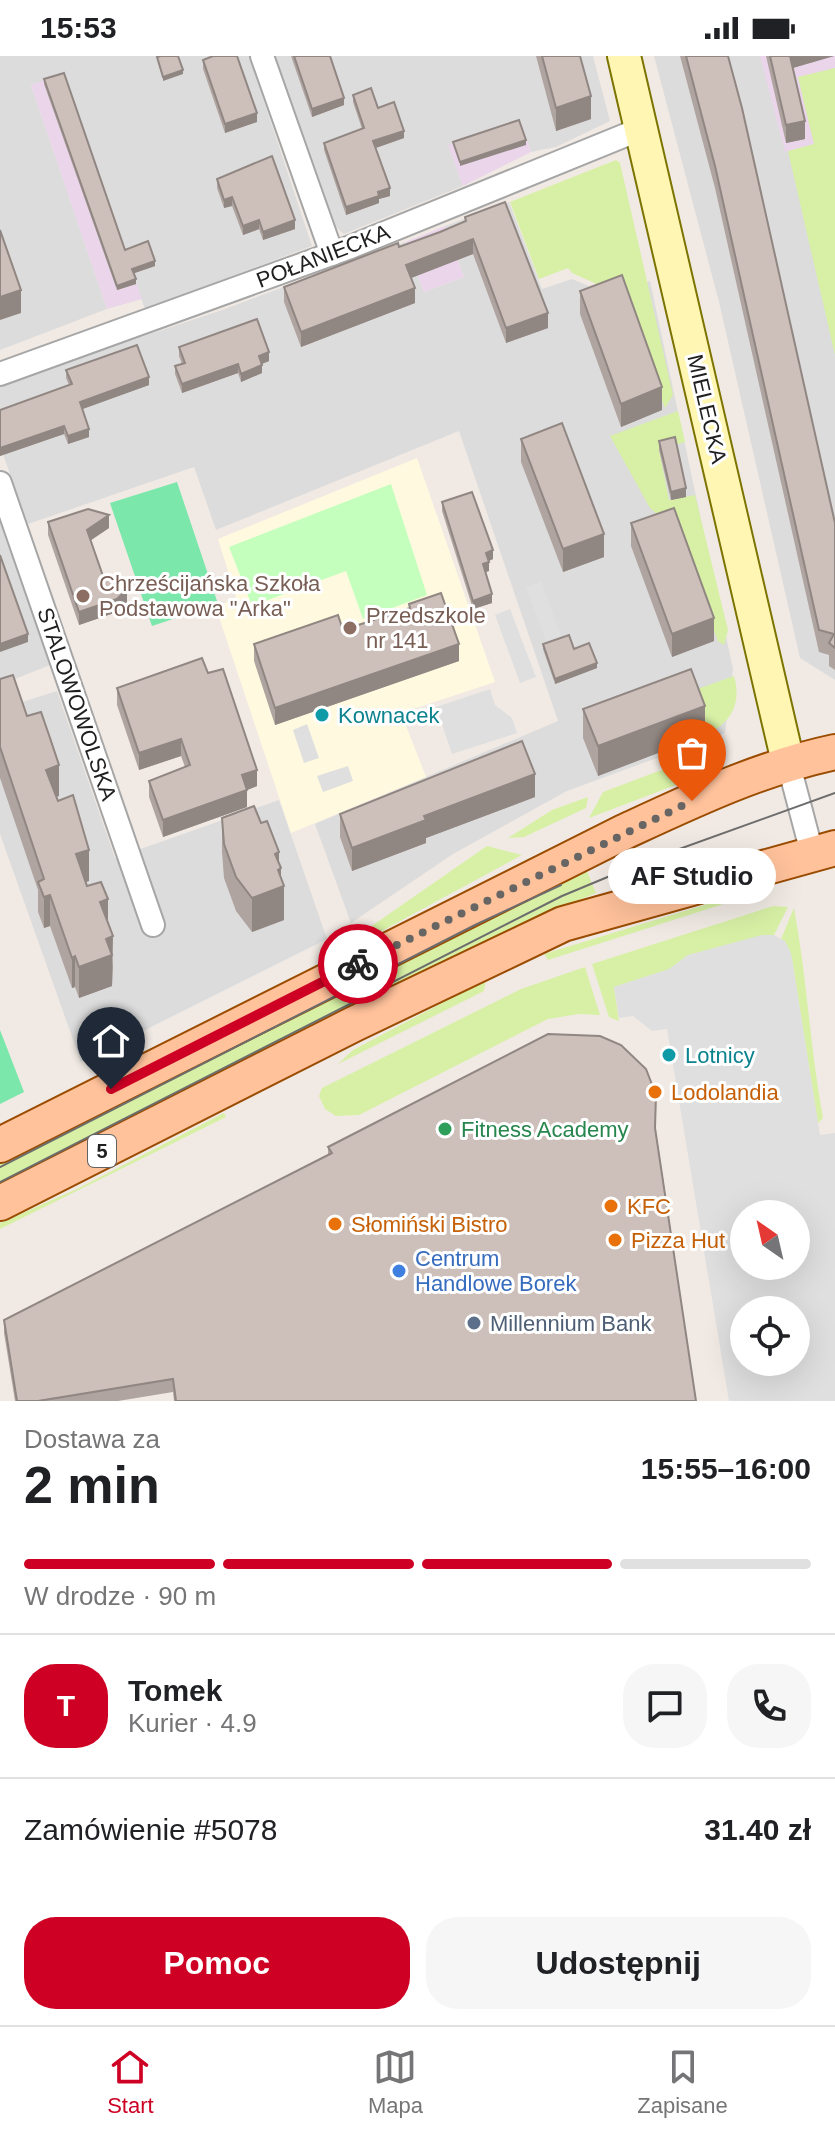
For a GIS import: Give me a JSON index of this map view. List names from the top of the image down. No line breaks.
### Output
{"streets":{"main road":["5"],"street":["POŁANIECKA","MIELECKA","STALOWOWOLSKA"]},"crossings":[["POŁANIECKA","MIELECKA"],["MIELECKA","5"]],"places":["Chrześcijańska Szkoła Podstawowa \"Arka\"","Przedszkole nr 141","Kownacek","AF Studio","Lotnicy","Lodolandia","Fitness Academy","KFC","Słomiński Bistro","Pizza Hut","Centrum Handlowe Borek","Millennium Bank"],"north":"top left","page":{"status":"15:53","bubble":"AF Studio","heading":["2 min","Dostawa za","15:55–16:00"],"panel":["Tomek","Kurier · 4.9","Zamówienie #5078","31.40 zł"],"bar":"W drodze · 90 m","round":"T","buttons":["Pomoc","Udostępnij"],"tabs":["Start","Mapa","Zapisane"]}}
